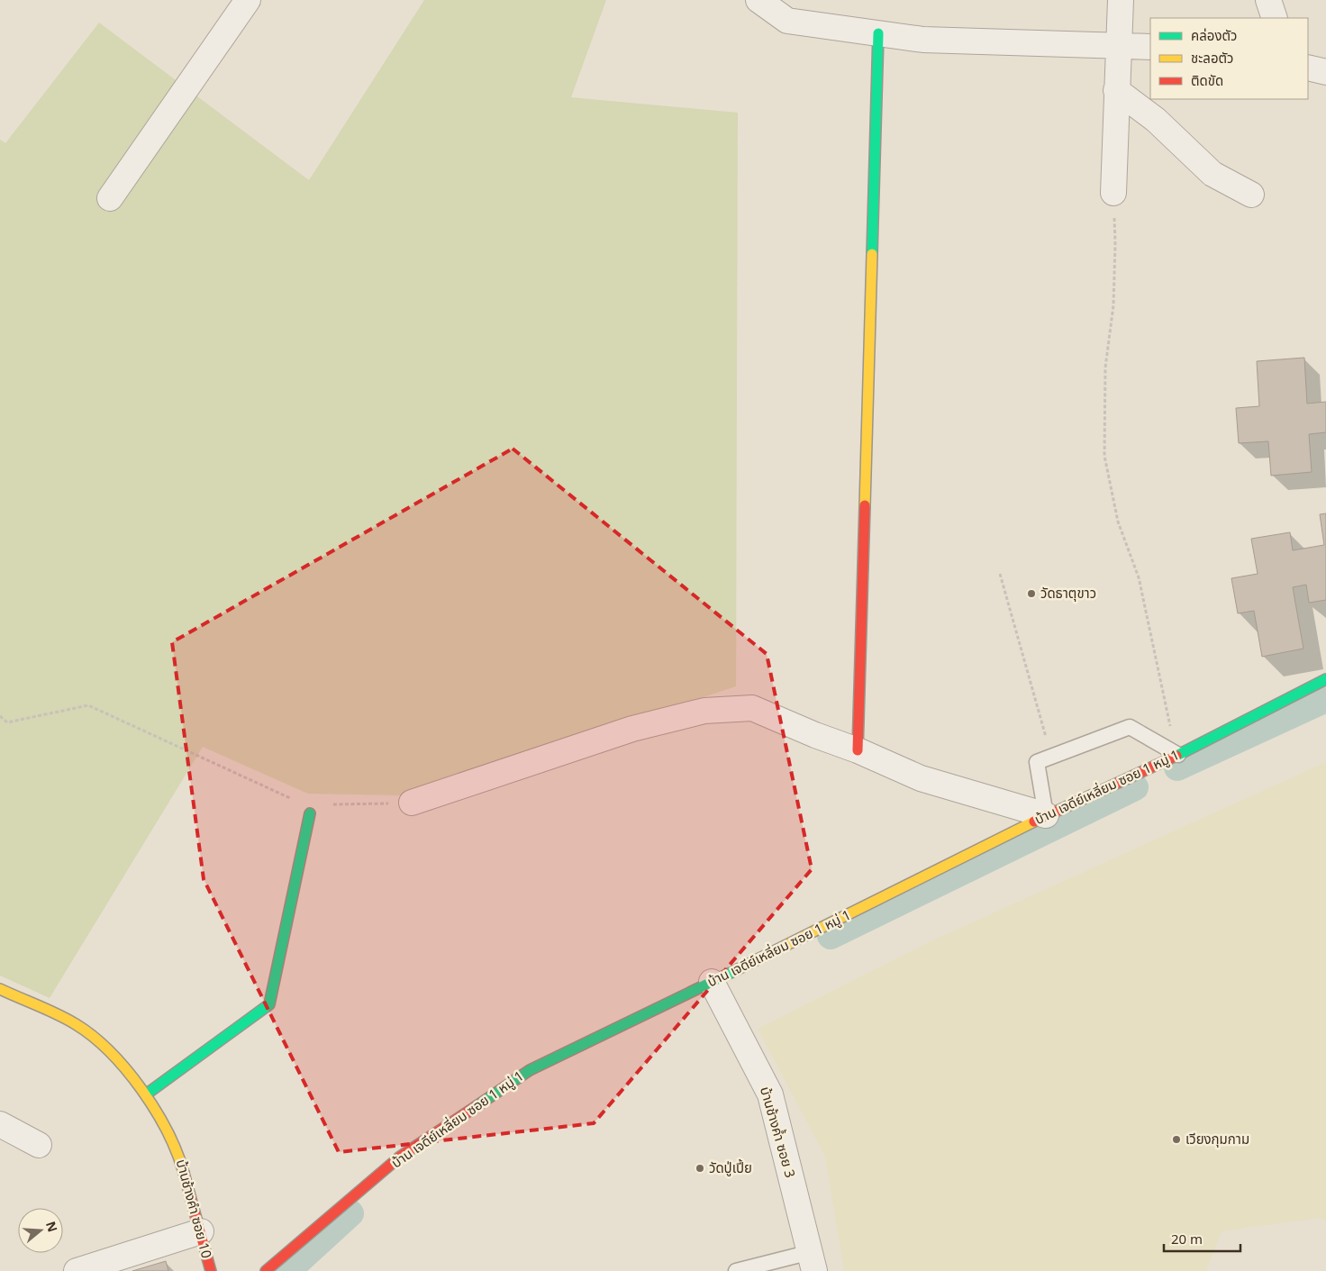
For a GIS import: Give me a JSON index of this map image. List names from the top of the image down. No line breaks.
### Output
{"streets":{"street":["บ้าน เจดีย์เหลี่ยม ซอย 1 หมู่ 1","บ้านช้างค้ำ ซอย 3","บ้านช้างคำ ซอย 10"]},"crossings":[["บ้าน เจดีย์เหลี่ยม ซอย 1 หมู่ 1","บ้านช้างค้ำ ซอย 3"]],"places":["วัดธาตุขาว","เวียงกุมกาม","วัดปู่เปี้ย"],"legend":["คล่องตัว","ชะลอตัว","ติดขัด"],"scale_bar":"20 m","north":"right"}
